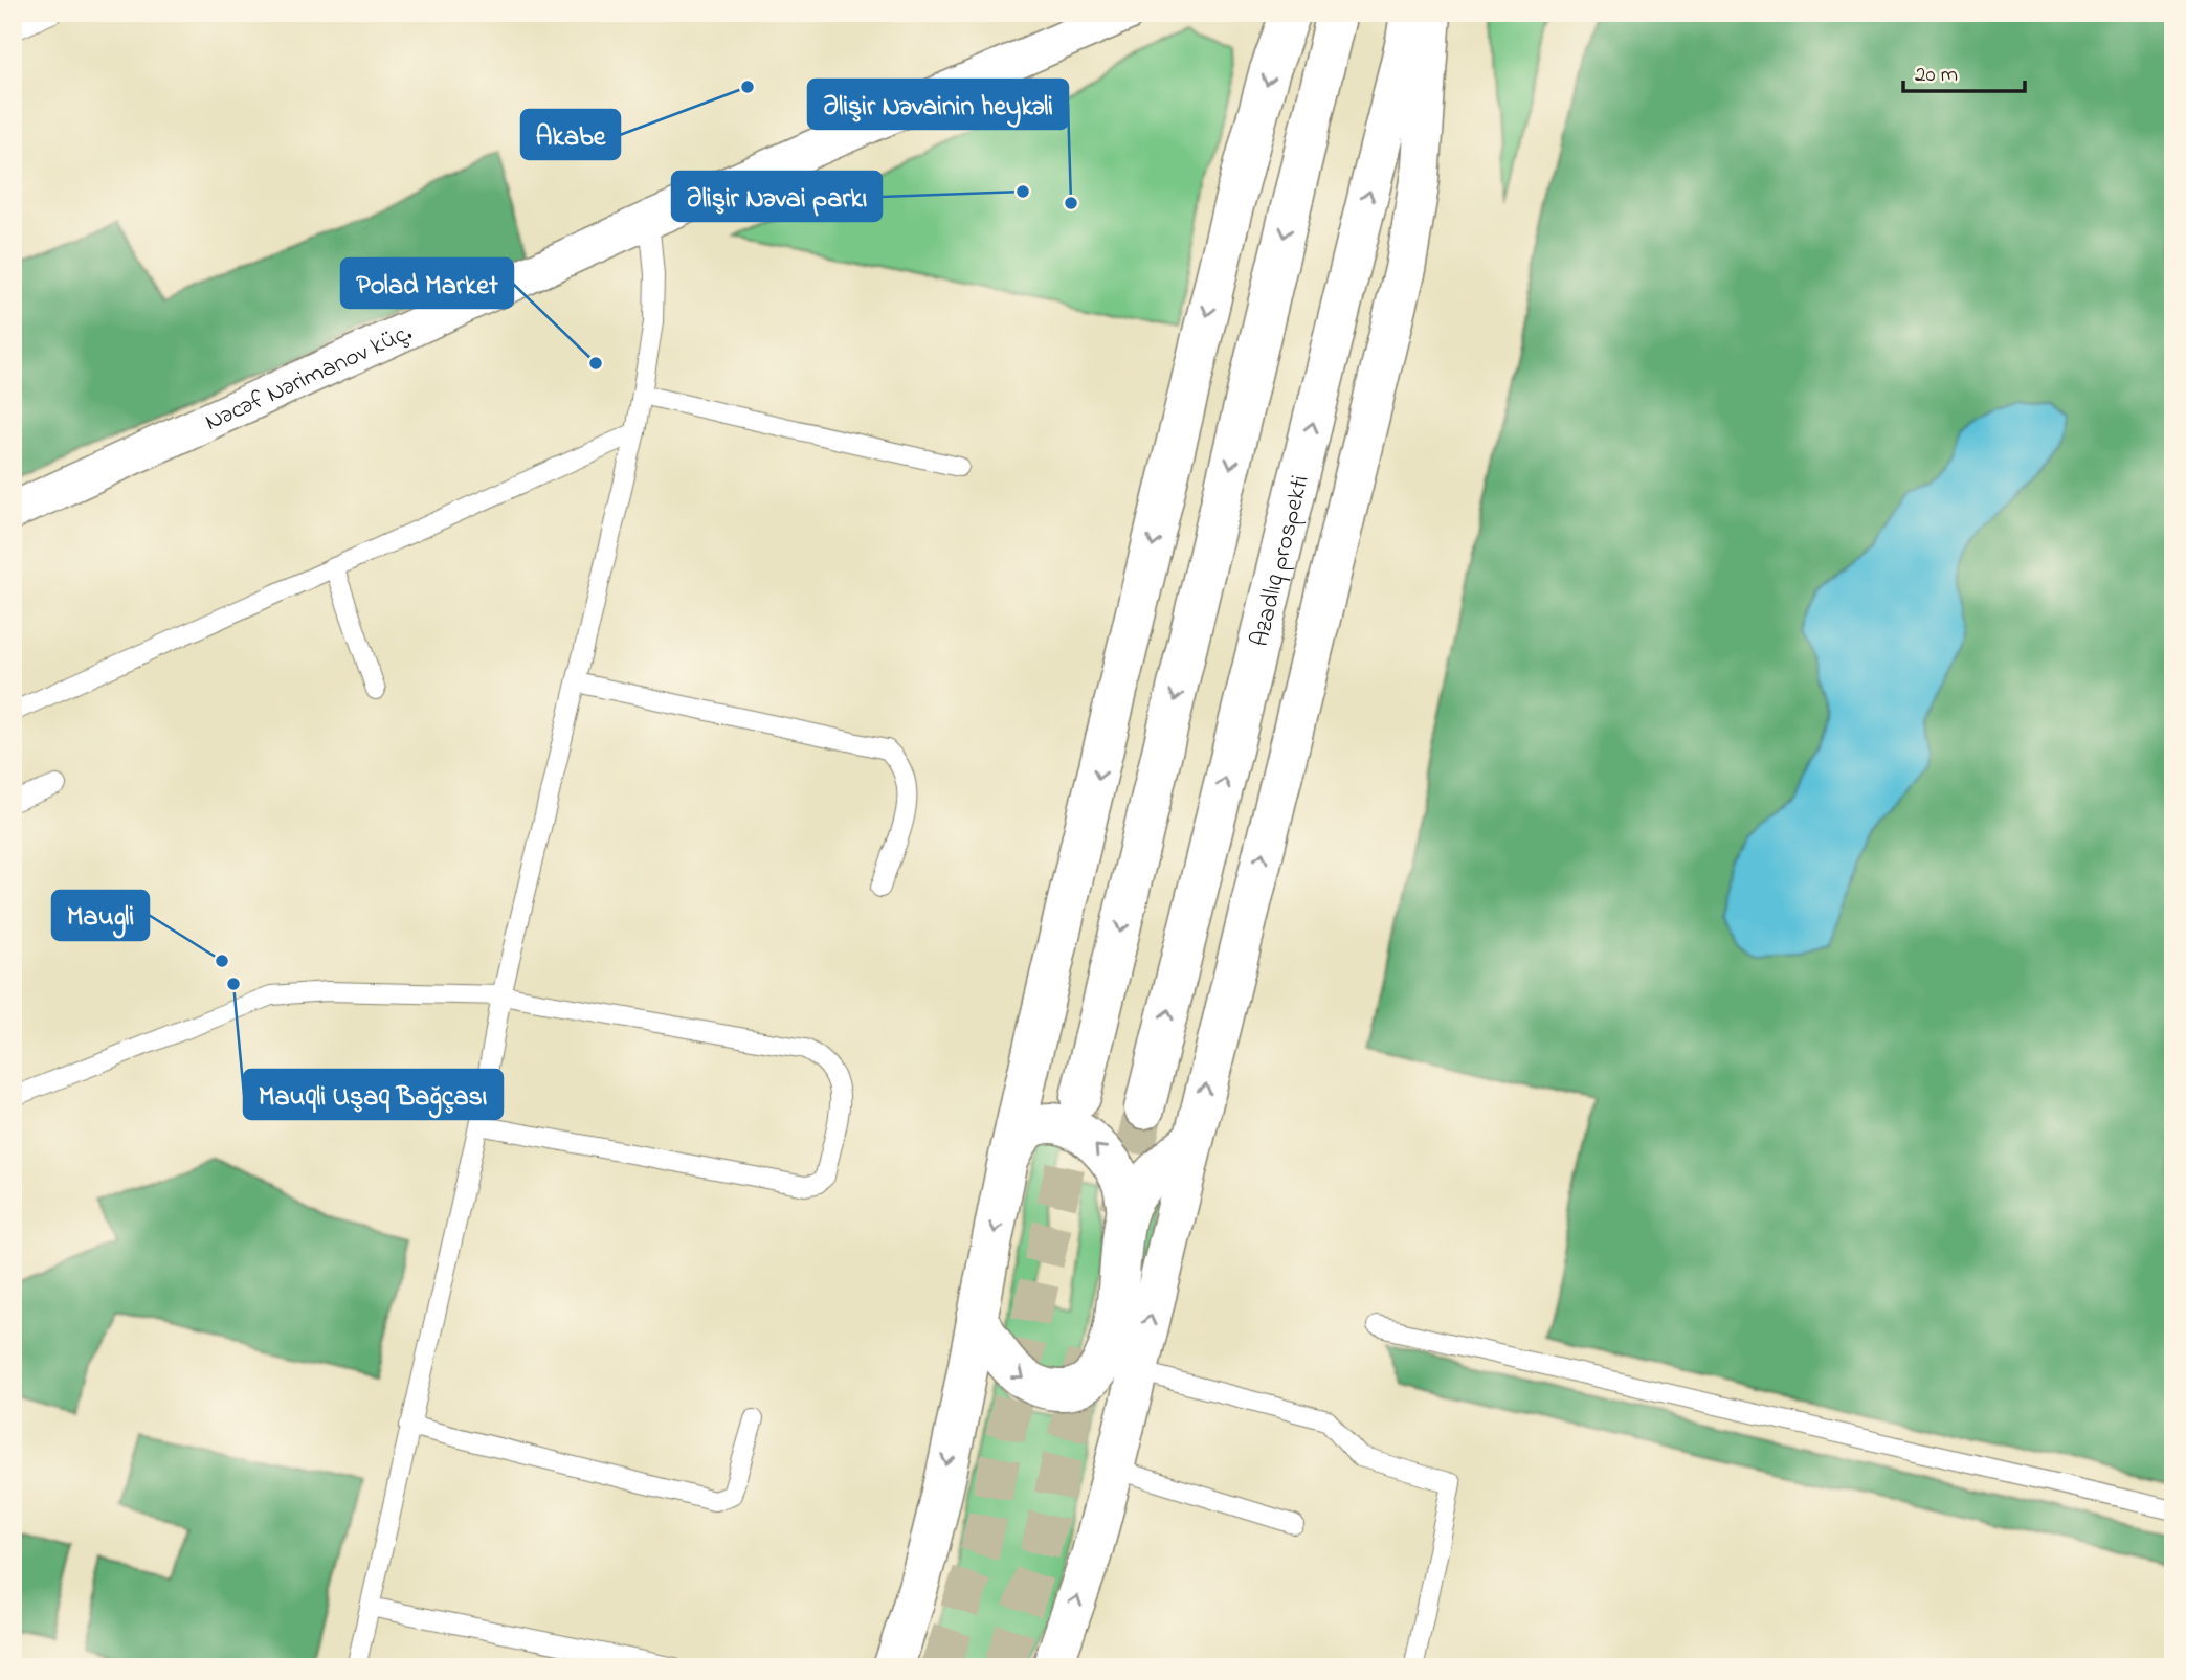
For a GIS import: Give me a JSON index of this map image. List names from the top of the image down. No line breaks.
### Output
{"streets":{"main road":["Azadlıq prospekti"],"street":["Nəcəf Nərimanov küç."]},"places":["Akabe","Əlişir Nəvai parkı","Əlişir Nəvainin heykəli","Polad Market","Maugli","Mauqli Uşaq Bağçası"],"scale_bar":"20 m"}
